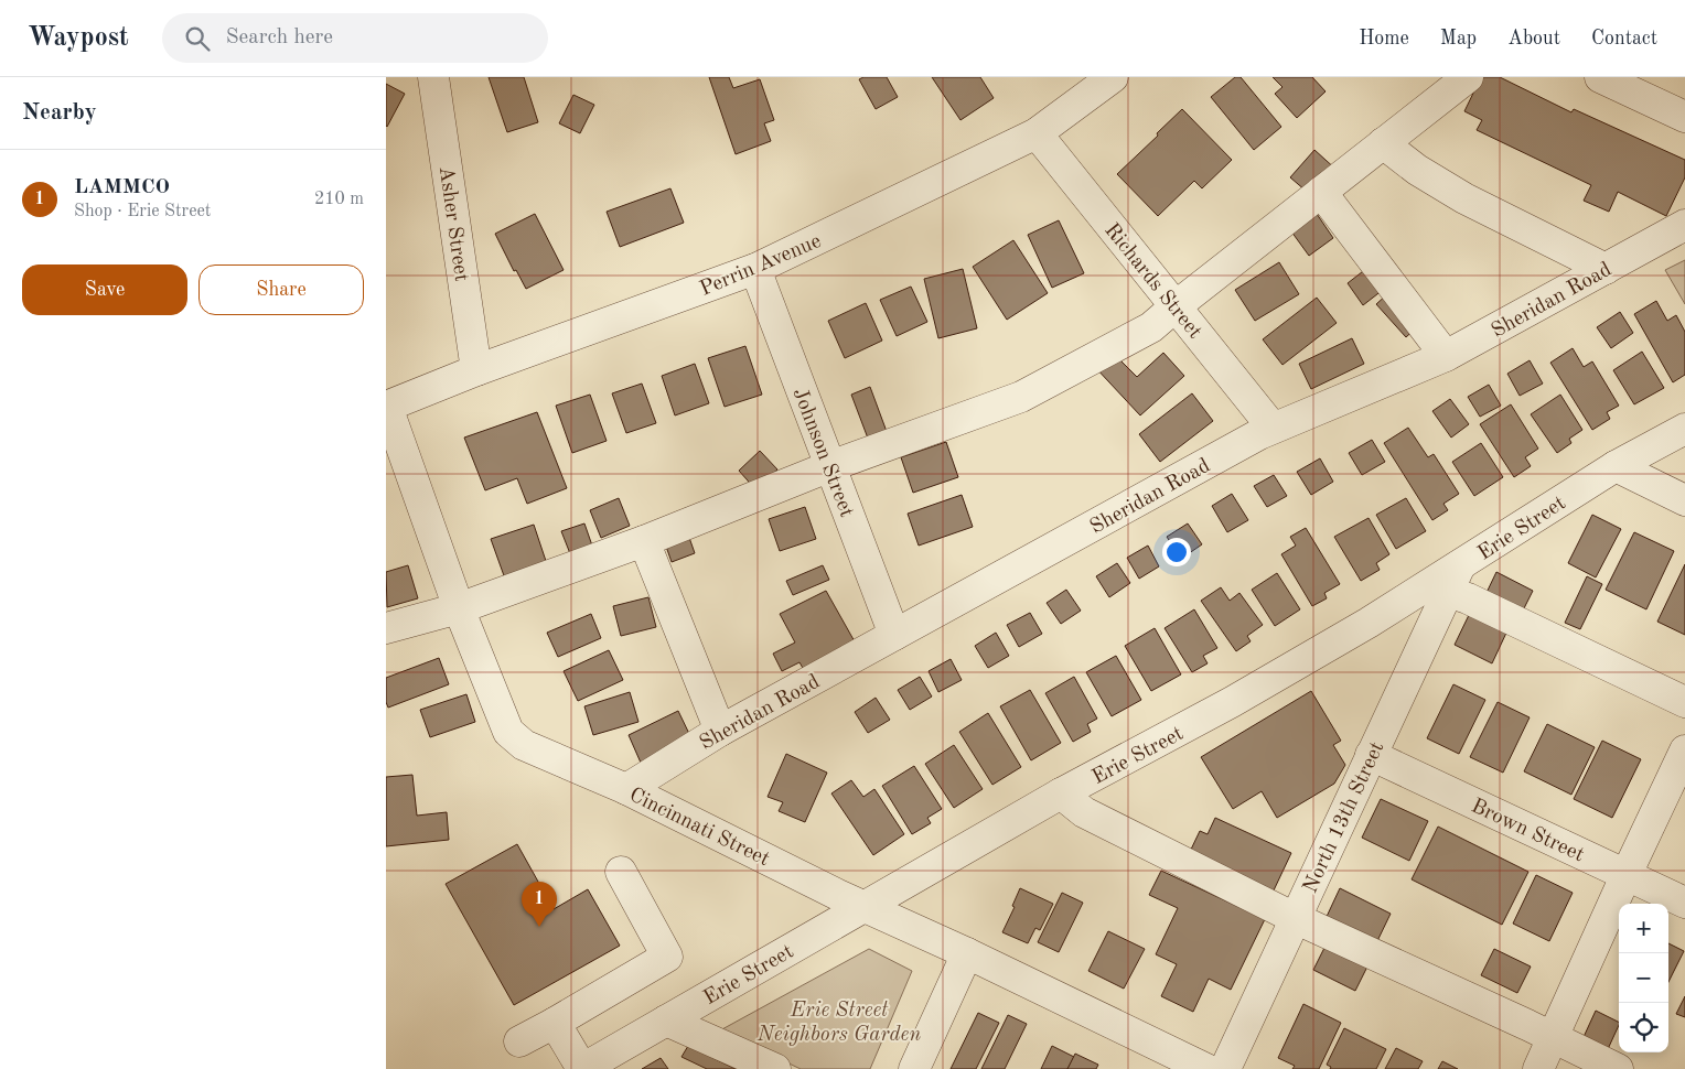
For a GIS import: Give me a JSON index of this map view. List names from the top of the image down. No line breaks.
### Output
{"streets":{"street":["Asher Street","Perrin Avenue","Richards Street","Sheridan Road","Johnson Street","Erie Street","North 13th Street","Cincinnati Street","Brown Street"]},"crossings":[["Asher Street","Perrin Avenue"],["Perrin Avenue","Richards Street"],["Perrin Avenue","Johnson Street"],["Perrin Avenue","Cincinnati Street"],["Richards Street","Sheridan Road"],["Sheridan Road","Johnson Street"],["Sheridan Road","Cincinnati Street"],["Erie Street","North 13th Street"],["Erie Street","Cincinnati Street"],["North 13th Street","Brown Street"]],"parks":["Erie Street Neighbors Garden"],"page":{"header":"Waypost","search":"Search here","nav":["Home","Map","About","Contact"],"heading":"Nearby","list":[{"mark":"1","name":"LAMMCO","note":"Shop · Erie Street","value":"210 m"}],"buttons":["Save","Share"],"pins":"1","map_buttons":["+","−"]}}
